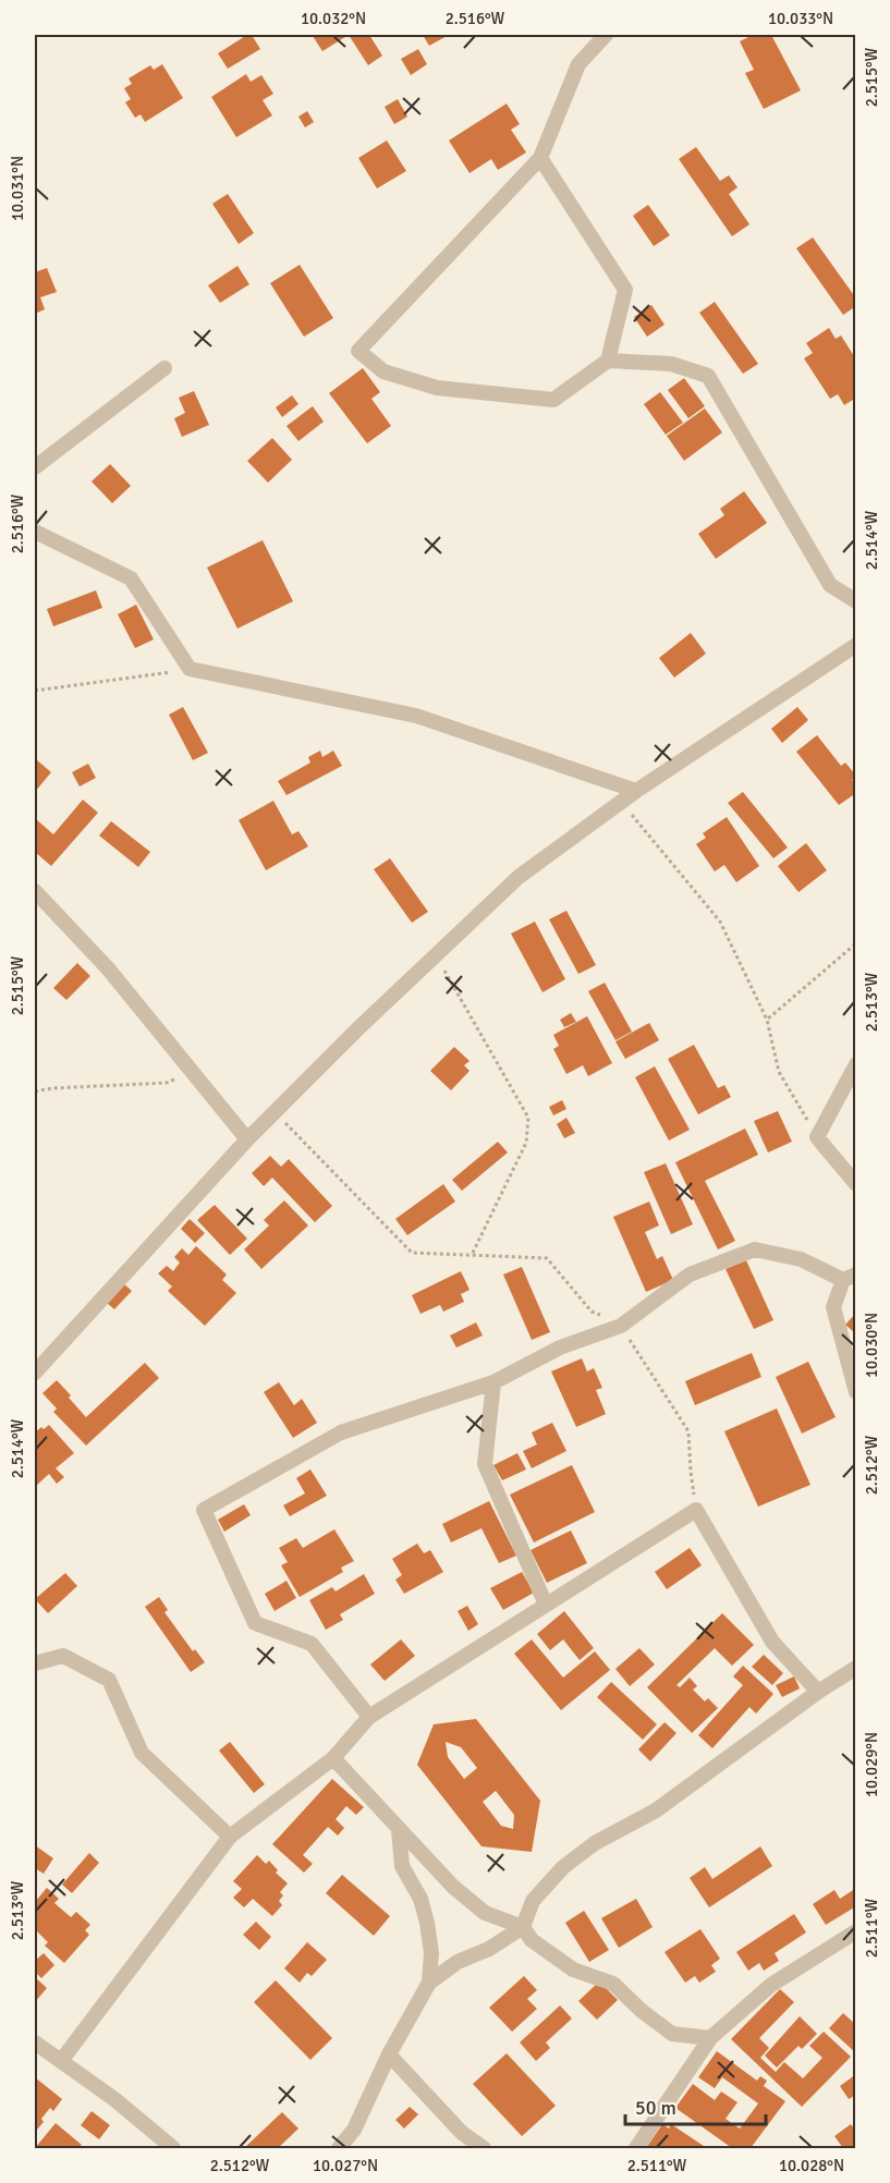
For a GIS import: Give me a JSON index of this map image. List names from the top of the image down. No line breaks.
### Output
{"scale_bar":"50 m","coordinates":["10.032°N","2.516°W","10.033°N","2.515°W","10.031°N","2.514°W","2.513°W","10.030°N","2.512°W","10.029°N","2.511°W","10.027°N","10.028°N"]}
